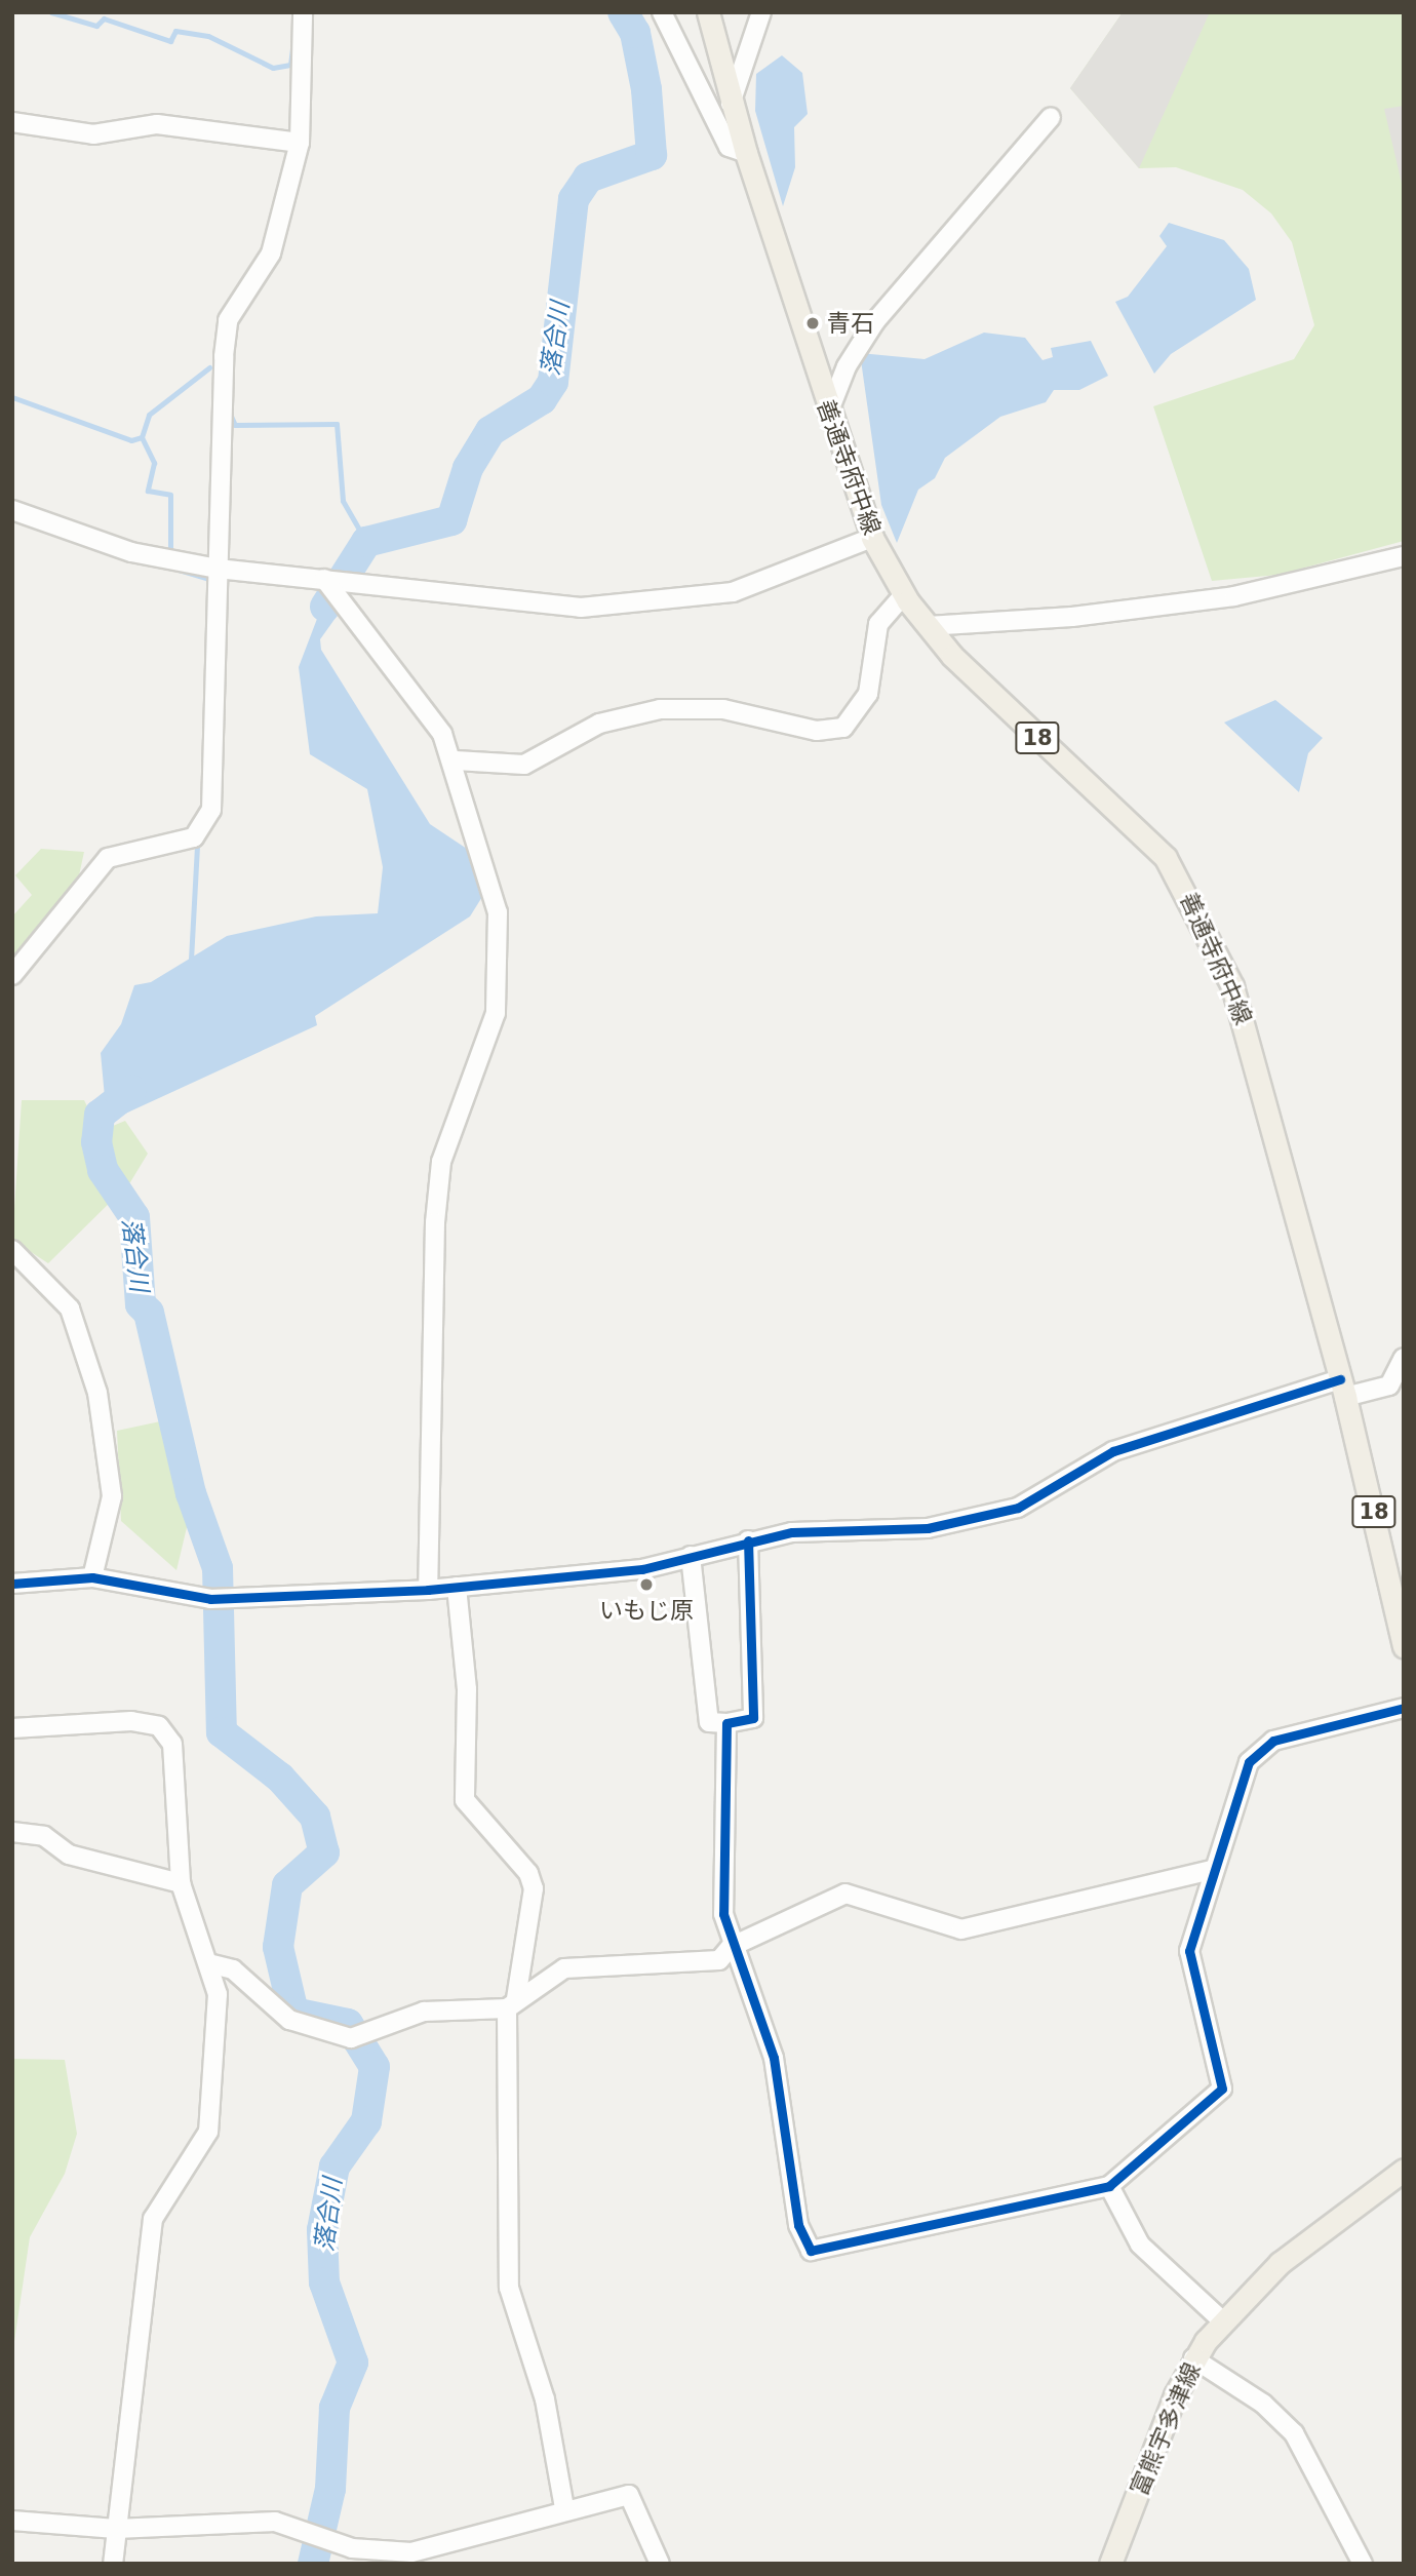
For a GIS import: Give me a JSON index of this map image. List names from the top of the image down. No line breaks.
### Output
{"streets":{"main road":["善通寺府中線","18","富熊宇多津線"]},"water":["落合川"],"places":["青石","いもじ原"]}
